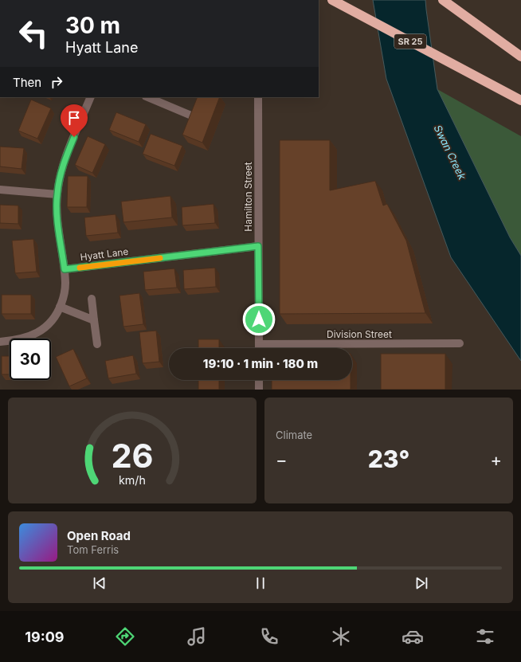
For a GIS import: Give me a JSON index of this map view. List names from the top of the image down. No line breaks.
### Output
{"streets":{"highway":["SR 25"],"street":["Hamilton Street","Hyatt Lane","Division Street"]},"crossings":[["Hamilton Street","Hyatt Lane"],["Hamilton Street","Division Street"]],"water":["Swan Creek"],"page":{"turn":["30 m","Hyatt Lane"],"then":"Then","limit":"30","trip":"19:10 · 1 min · 180 m","tile":"Climate","heat":["−","23°","+"],"song":["Open Road","Tom Ferris"],"tabs":"19:09","gauge":["26","km/h"]}}
